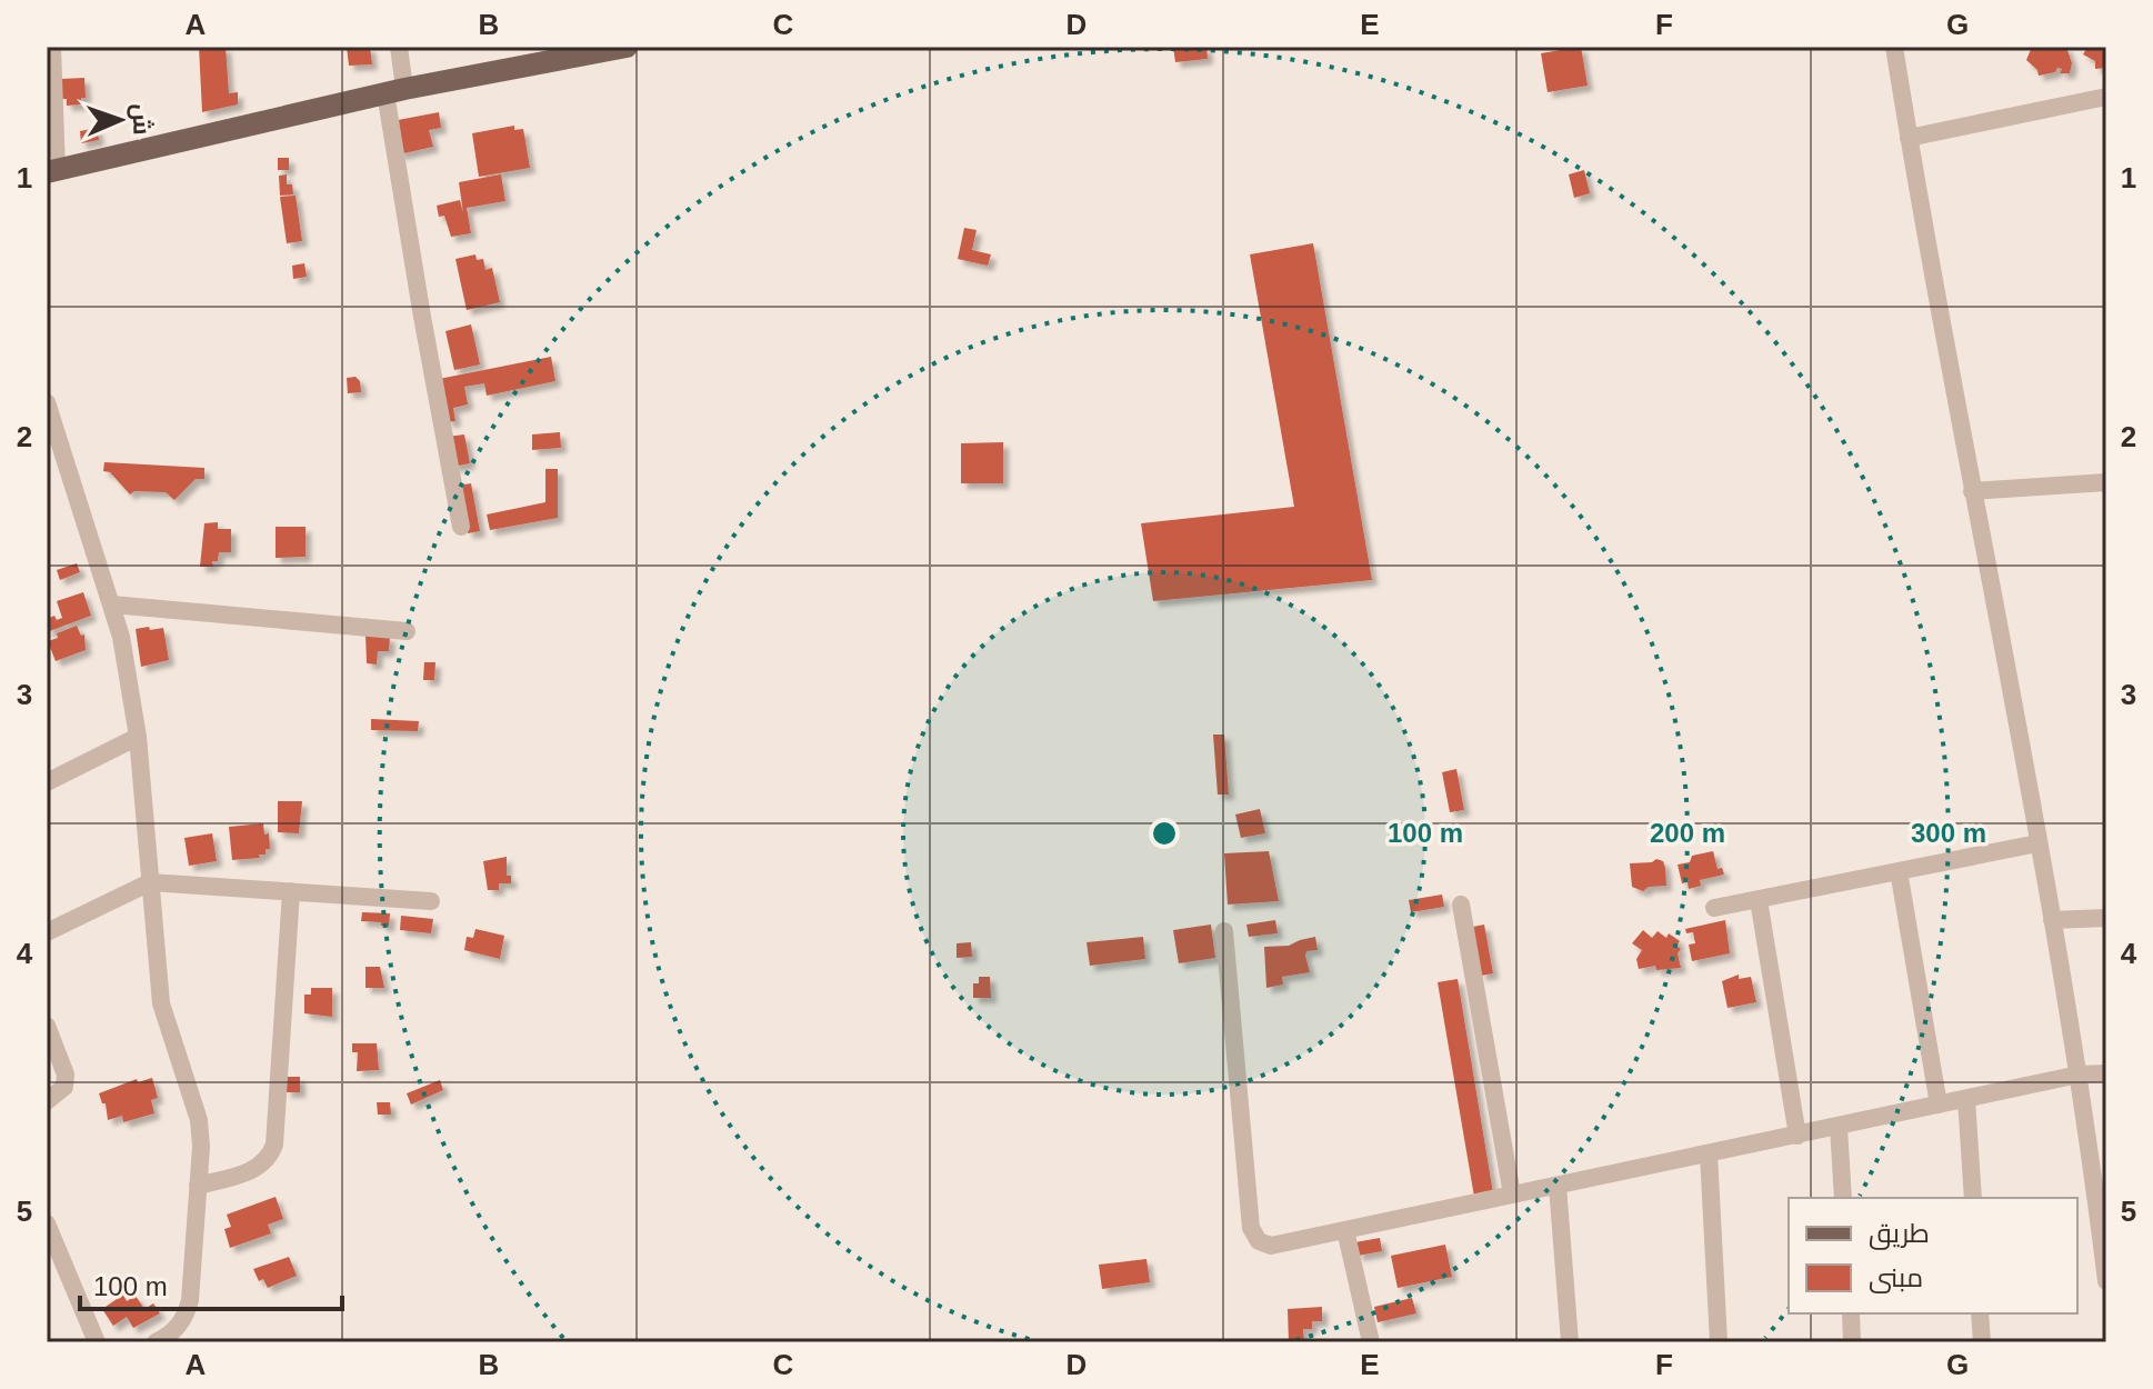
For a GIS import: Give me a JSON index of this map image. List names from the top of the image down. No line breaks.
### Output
{"legend":["طريق","مبنى"],"scale_bar":"100 m","north":"right","grid":{"columns":["A","B","C","D","E","F","G"],"rows":["1","2","3","4","5"]},"rings":["100 m","200 m","300 m"]}
